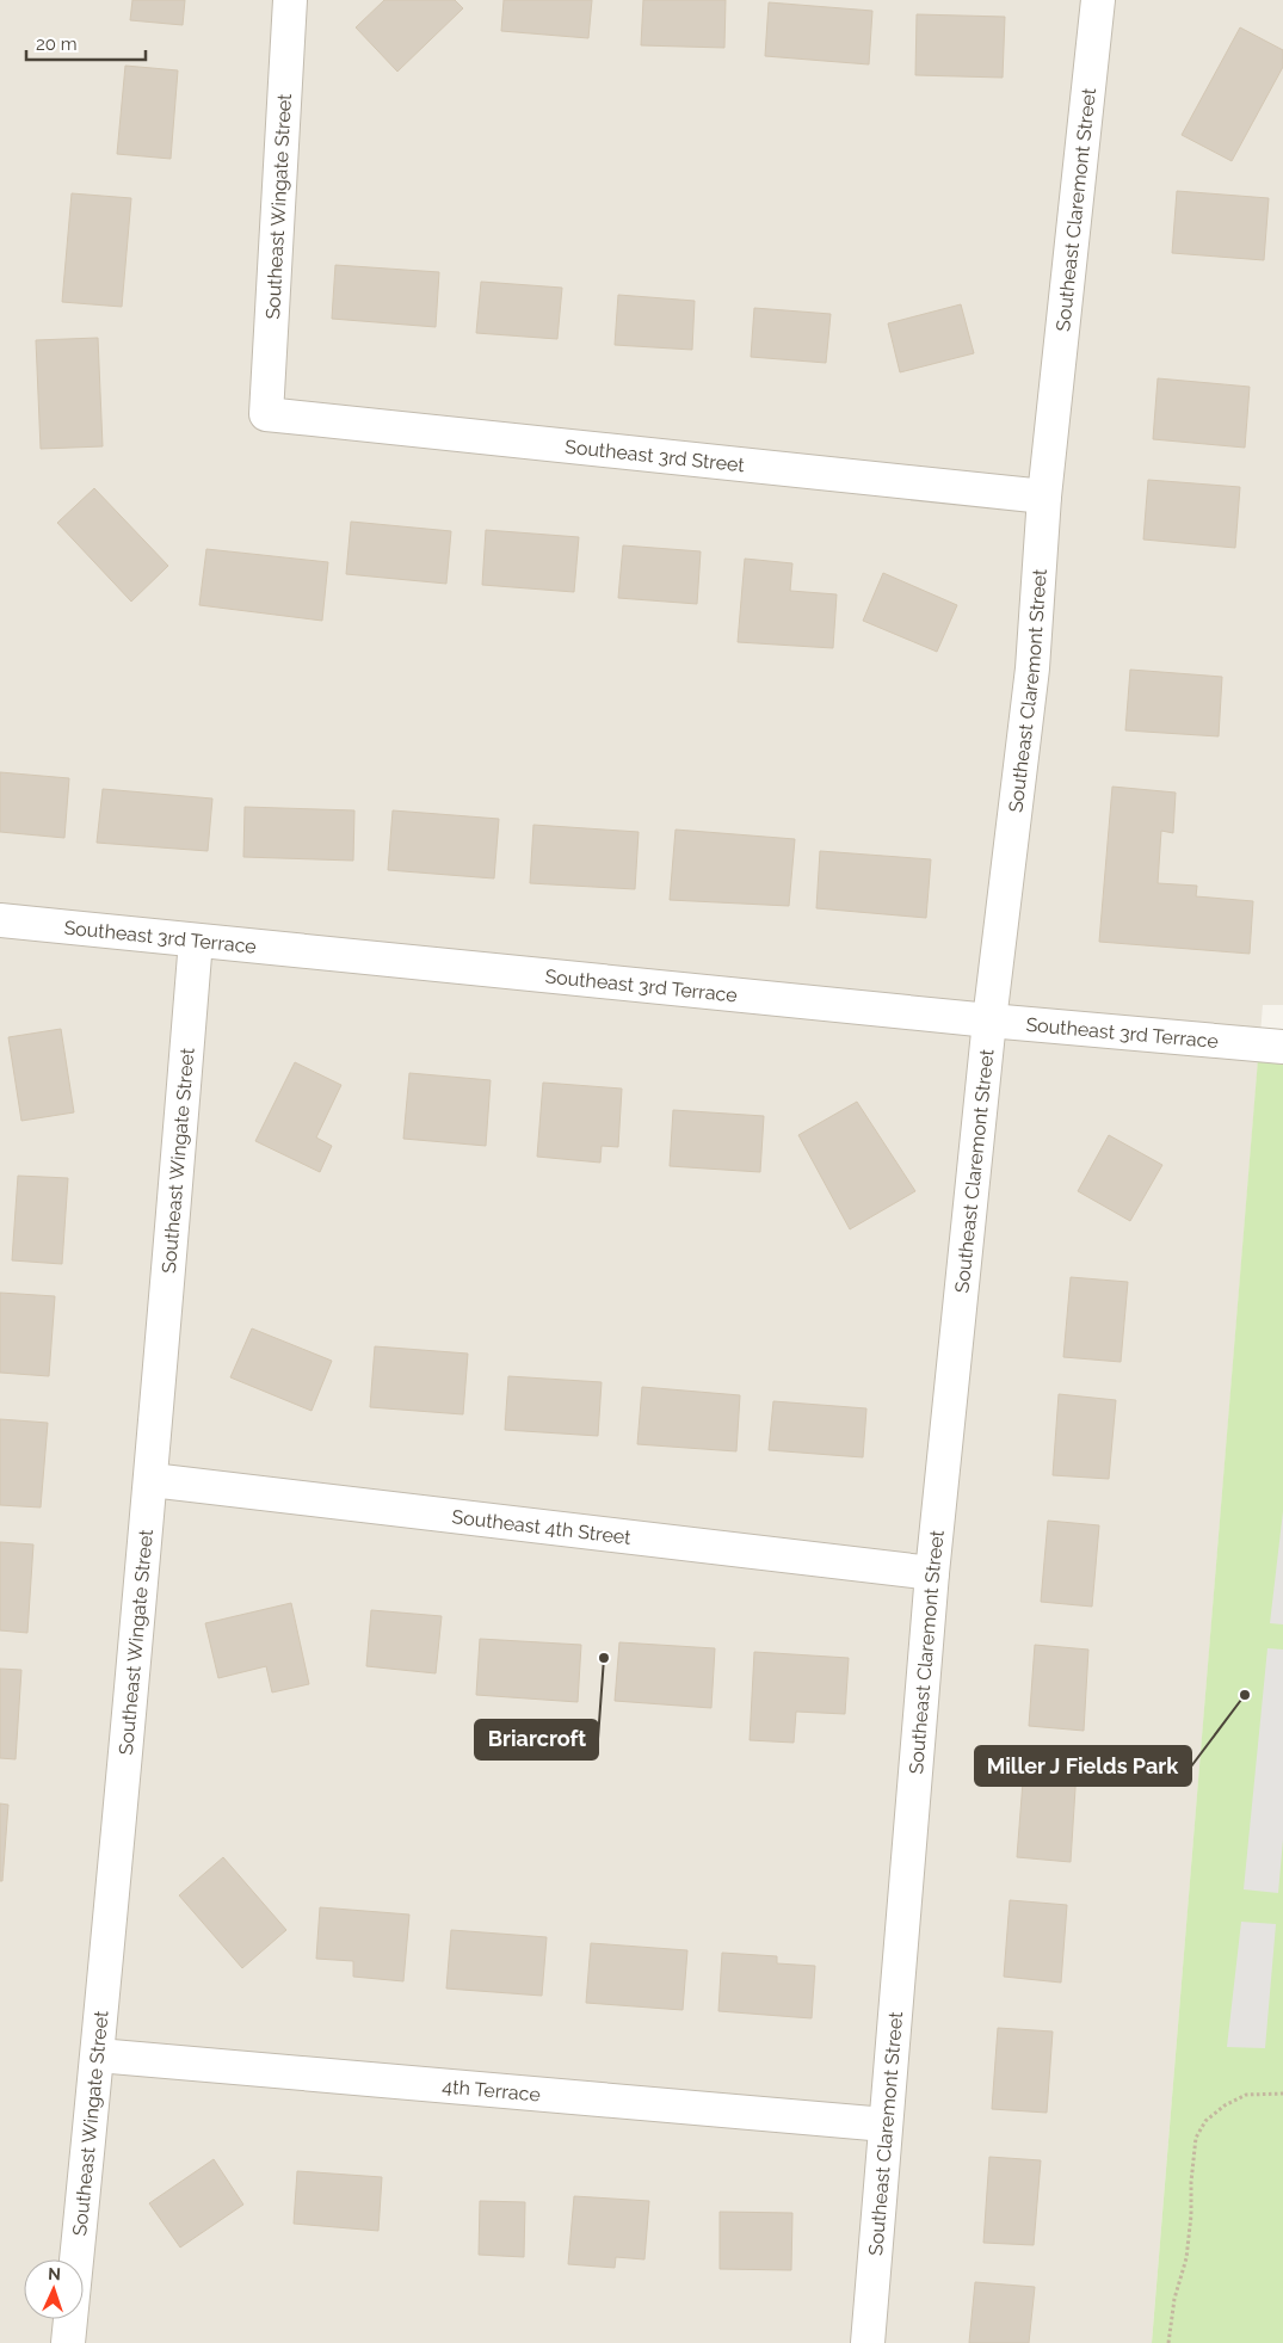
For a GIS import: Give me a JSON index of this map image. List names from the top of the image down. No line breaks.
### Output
{"streets":{"street":["Southeast Wingate Street","Southeast Claremont Street","Southeast 3rd Street","Southeast 3rd Terrace","Southeast 4th Street","4th Terrace"]},"crossings":[["Southeast Wingate Street","Southeast 3rd Street"],["Southeast Wingate Street","Southeast 3rd Terrace"],["Southeast Wingate Street","Southeast 4th Street"],["Southeast Wingate Street","4th Terrace"],["Southeast Claremont Street","Southeast 3rd Street"],["Southeast Claremont Street","Southeast 3rd Terrace"],["Southeast Claremont Street","Southeast 4th Street"],["Southeast Claremont Street","4th Terrace"]],"places":["Briarcroft","Miller J Fields Park"],"scale_bar":"20 m","north":"top"}
